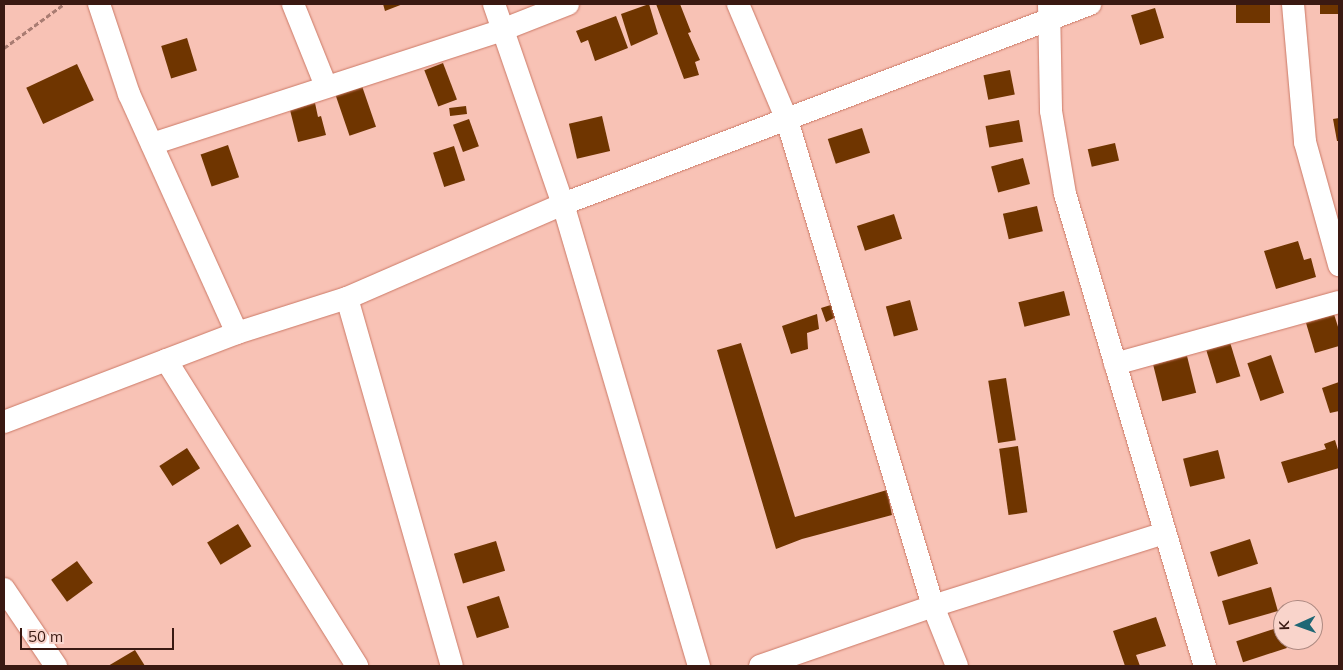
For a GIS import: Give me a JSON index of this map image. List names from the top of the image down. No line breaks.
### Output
{"scale_bar":"50 m","north":"left"}
